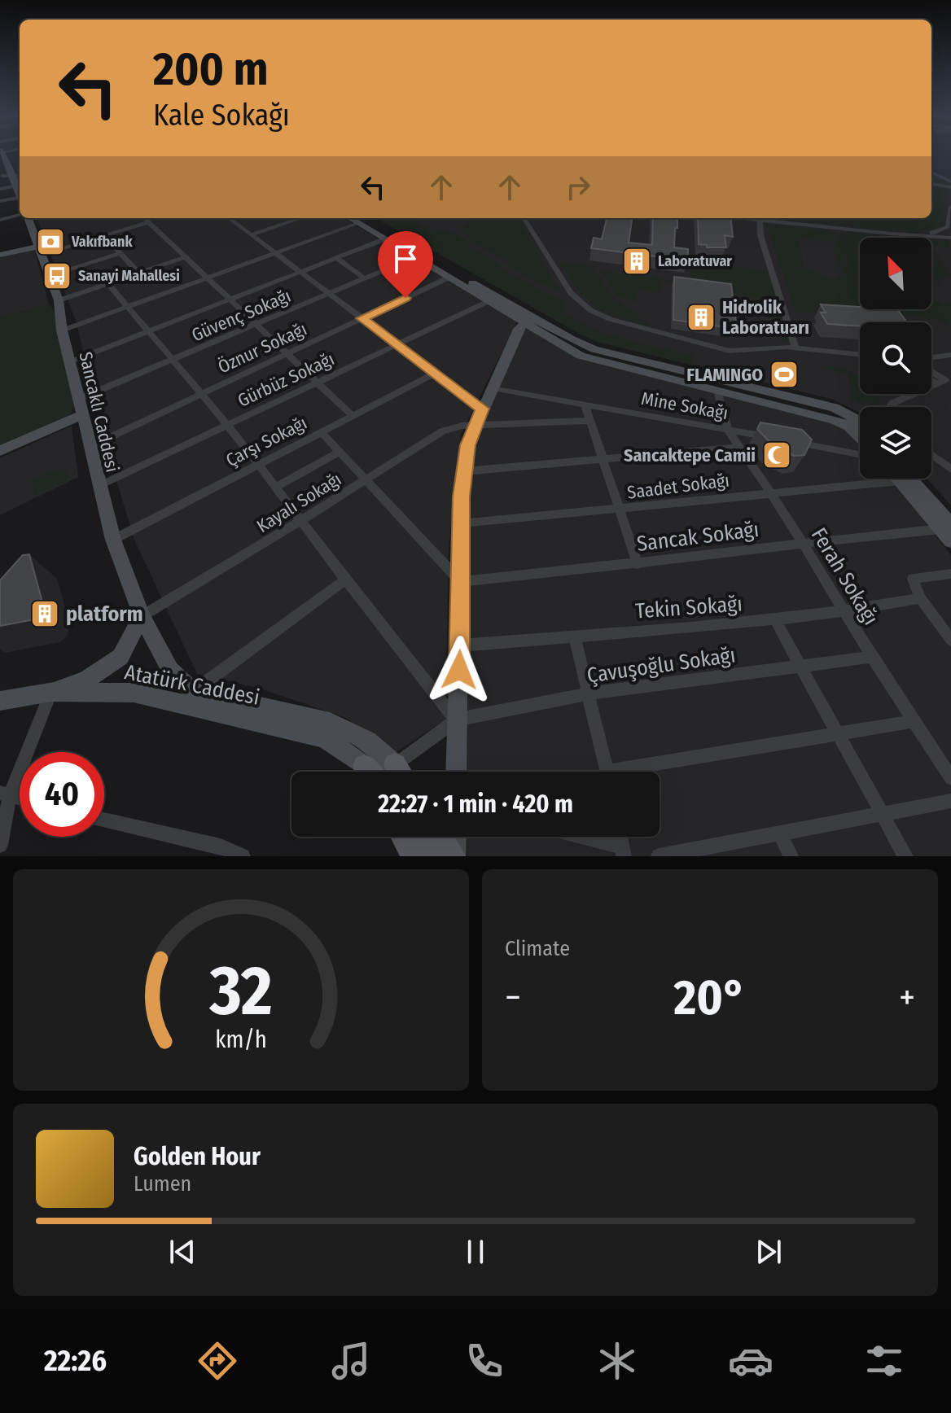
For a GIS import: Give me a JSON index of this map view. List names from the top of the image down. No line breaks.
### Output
{"streets":{"street":["Güvenç Sokağı","Öznur Sokağı","Gürbüz Sokağı","Mine Sokağı","Sancaklı Caddesi","Çarşı Sokağı","Saadet Sokağı","Kayalı Sokağı","Sancak Sokağı","Ferah Sokağı","Tekin Sokağı","Çavuşoğlu Sokağı","Atatürk Caddesi"]},"crossings":[["Güvenç Sokağı","Sancaklı Caddesi"],["Öznur Sokağı","Sancaklı Caddesi"],["Gürbüz Sokağı","Sancaklı Caddesi"],["Mine Sokağı","Ferah Sokağı"],["Sancaklı Caddesi","Çarşı Sokağı"],["Sancaklı Caddesi","Kayalı Sokağı"],["Sancaklı Caddesi","Atatürk Caddesi"],["Saadet Sokağı","Ferah Sokağı"],["Sancak Sokağı","Ferah Sokağı"],["Ferah Sokağı","Tekin Sokağı"],["Ferah Sokağı","Çavuşoğlu Sokağı"]],"places":{"bank":["Vakıfbank"],"building":["Laboratuvar","Hidrolik Laboratuarı","platform"],"bus stop":["Sanayi Mahallesi"],"sports":["FLAMINGO"],"mosque":["Sancaktepe Camii"]},"north":"top left","page":{"turn":["200 m","Kale Sokağı"],"limit":"40","trip":"22:27 · 1 min · 420 m","tile":"Climate","heat":["−","20°","+"],"song":["Golden Hour","Lumen"],"tabs":"22:26","gauge":["32","km/h"]}}
